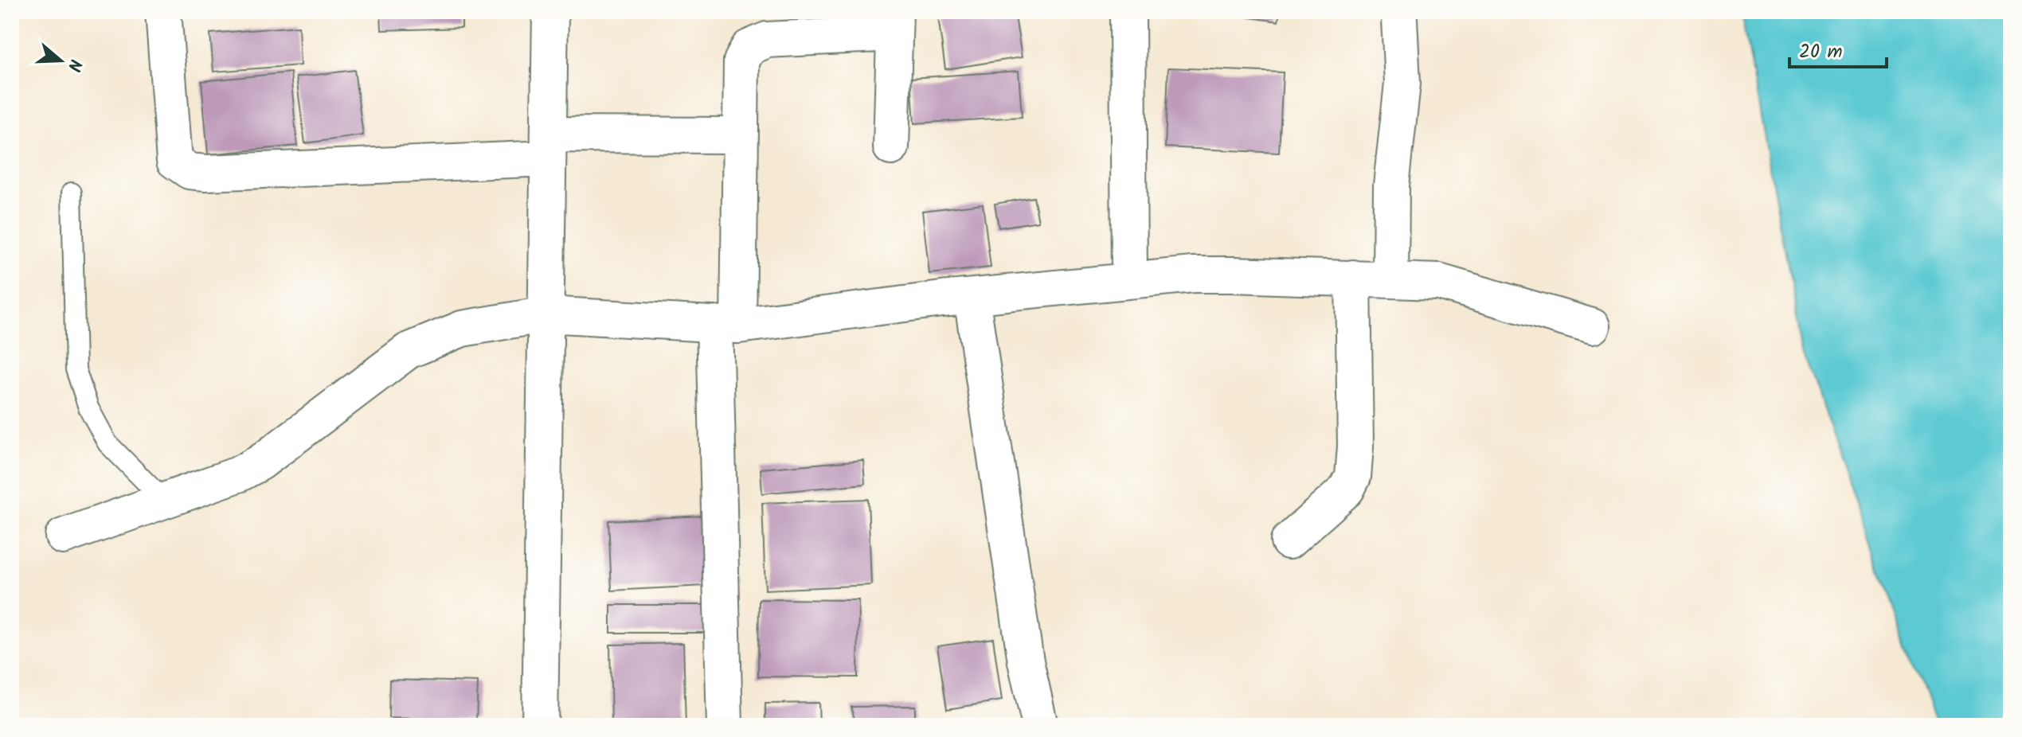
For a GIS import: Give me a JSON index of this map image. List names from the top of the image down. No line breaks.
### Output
{"scale_bar":"20 m","north":"right"}
